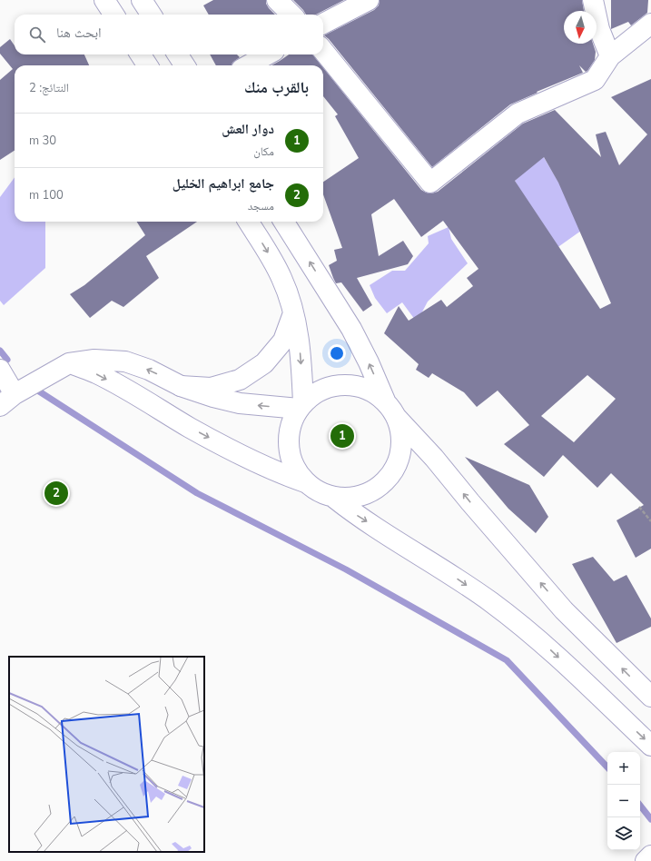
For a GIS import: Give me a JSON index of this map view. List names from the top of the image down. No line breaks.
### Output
{"north":"bottom","page":{"search":"ابحث هنا","heading":["بالقرب منك","النتائج: 2"],"list":[{"mark":"1","name":"دوار العش","note":"مكان","value":"30 m"},{"mark":"2","name":"جامع ابراهيم الخليل","note":"مسجد","value":"100 m"}],"pins":["1","2"],"map_buttons":["+","−"]}}
